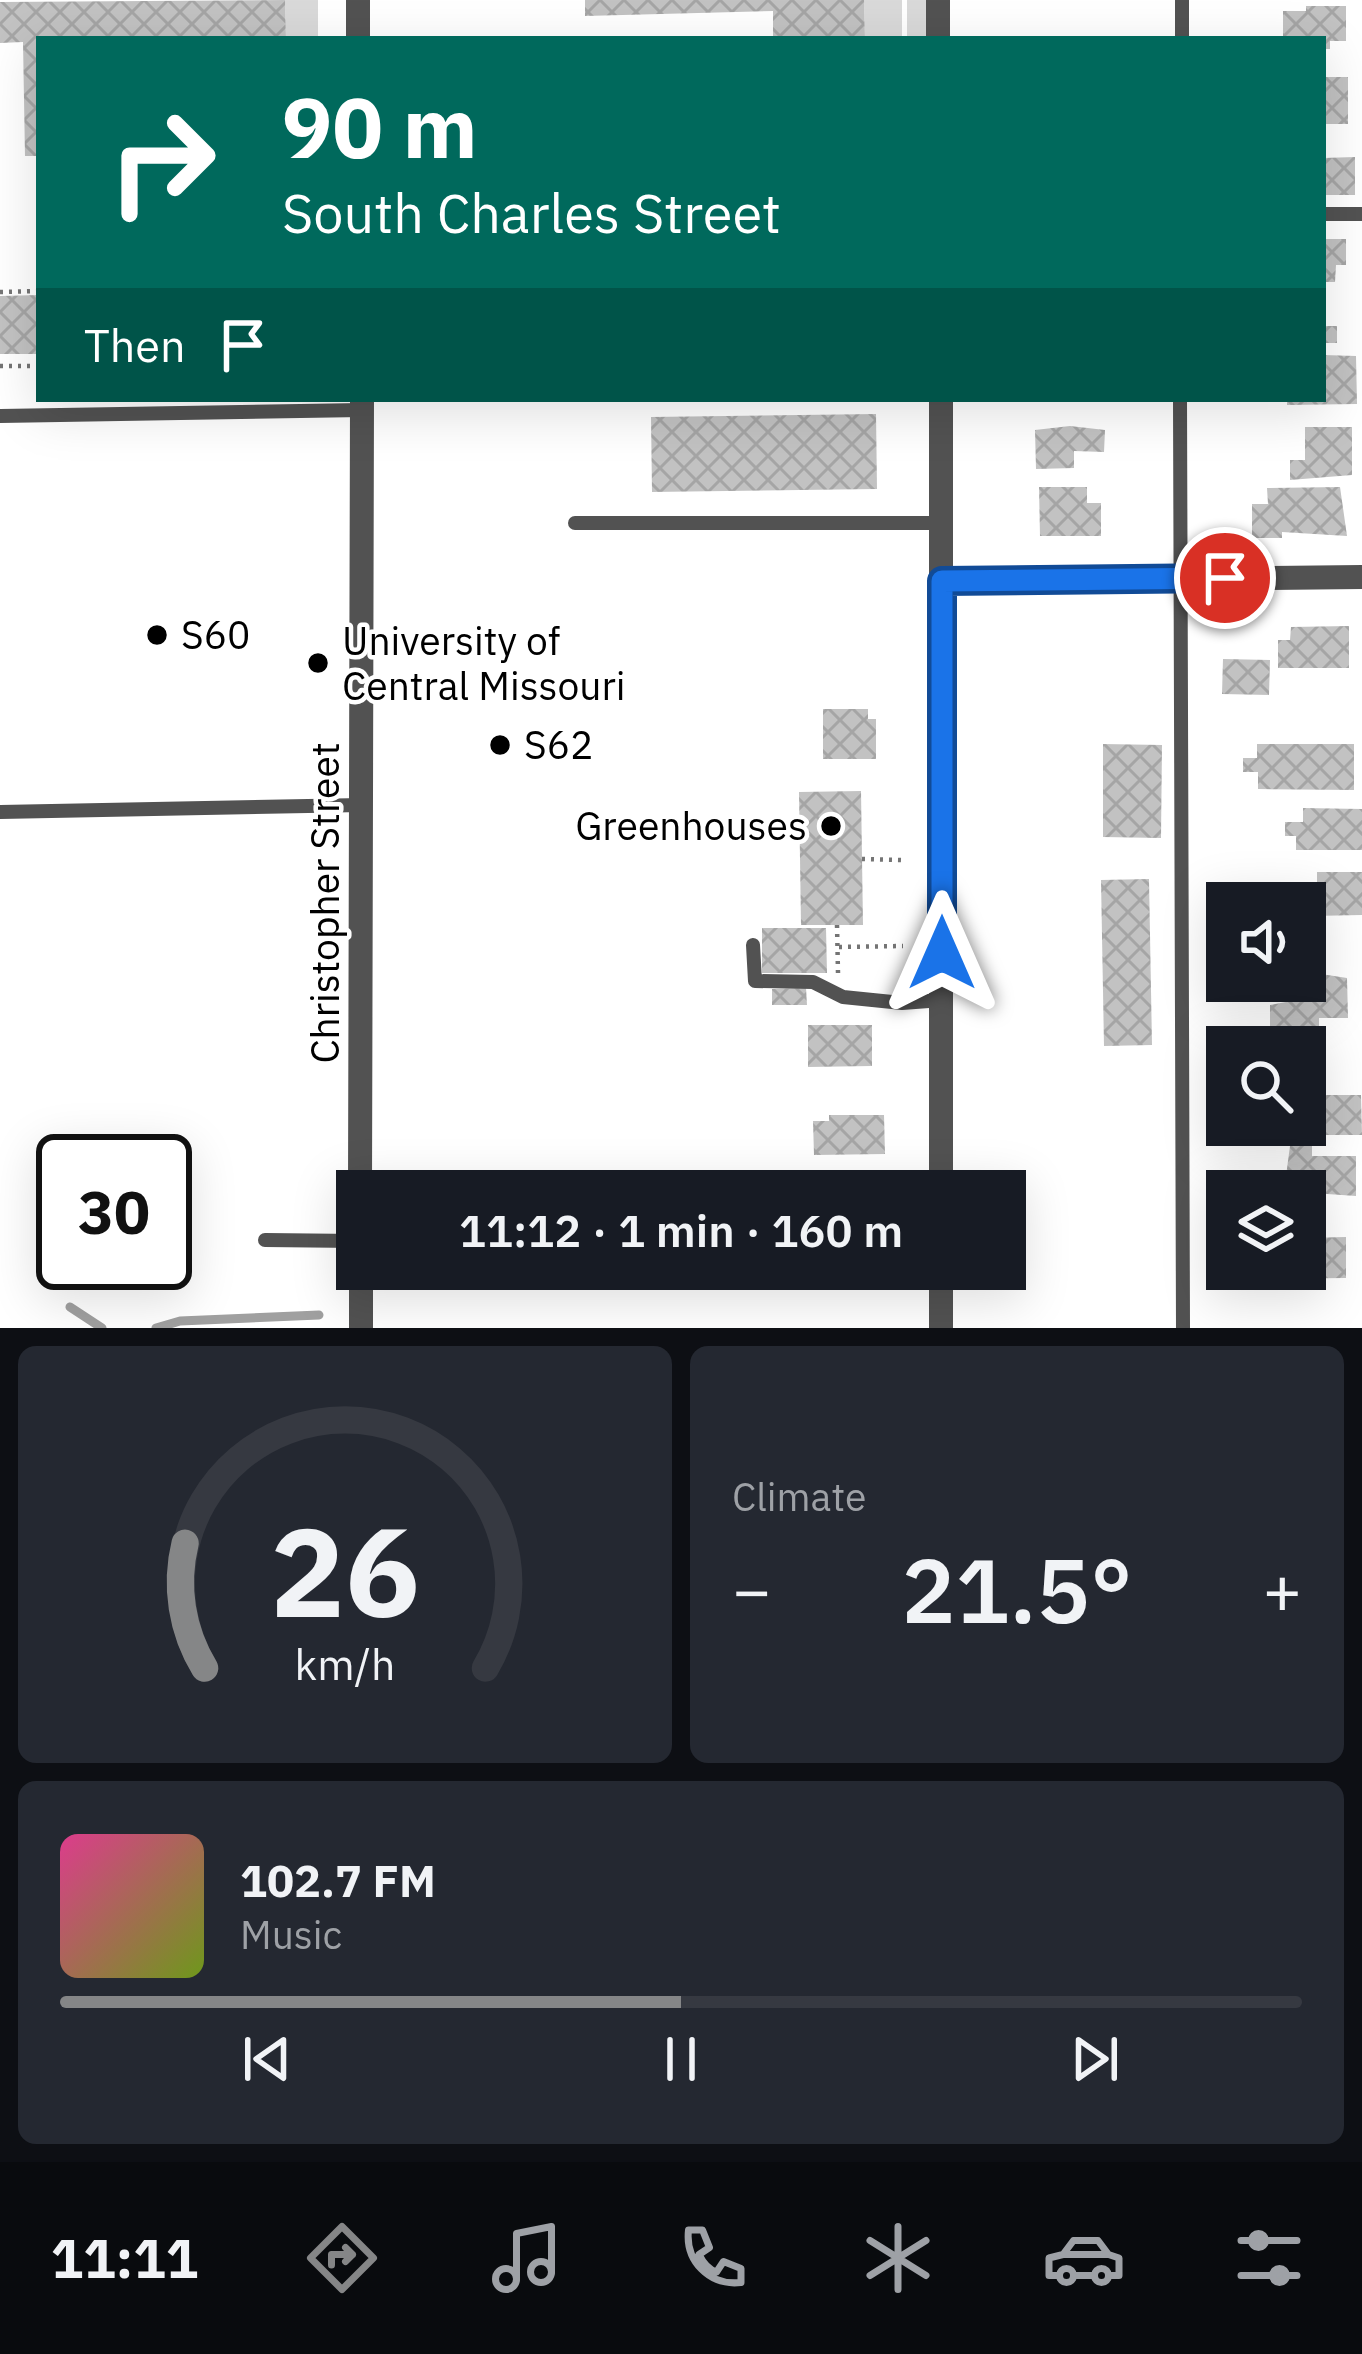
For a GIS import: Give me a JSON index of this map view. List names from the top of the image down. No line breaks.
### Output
{"streets":{"street":["Christopher Street"]},"places":["S60","University of Central Missouri","S62","Greenhouses"],"page":{"turn":["90 m","South Charles Street"],"then":"Then","limit":"30","trip":"11:12 · 1 min · 160 m","tile":"Climate","heat":["−","21.5°","+"],"song":["102.7 FM","Music"],"tabs":"11:11","gauge":["26","km/h"]}}
